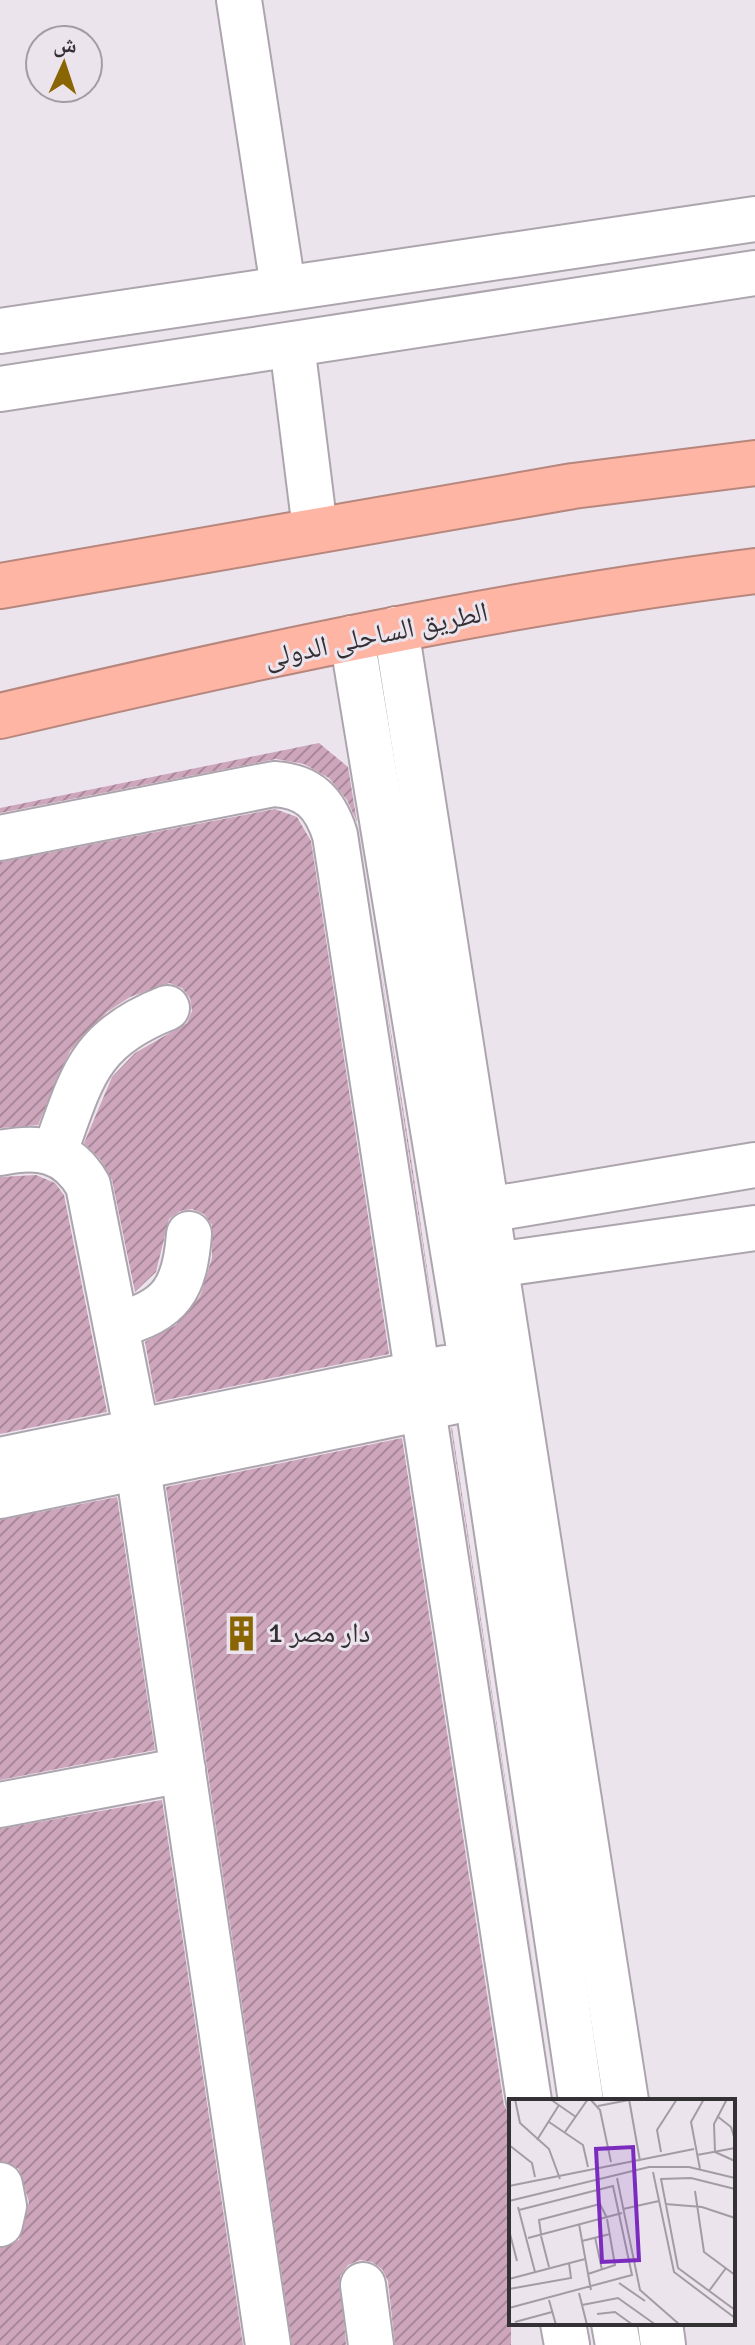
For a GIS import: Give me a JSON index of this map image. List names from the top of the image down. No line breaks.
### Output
{"streets":{"highway":["الطريق الساحلى الدولى"]},"places":{"building":["دار مصر 1"]},"north":"top"}
